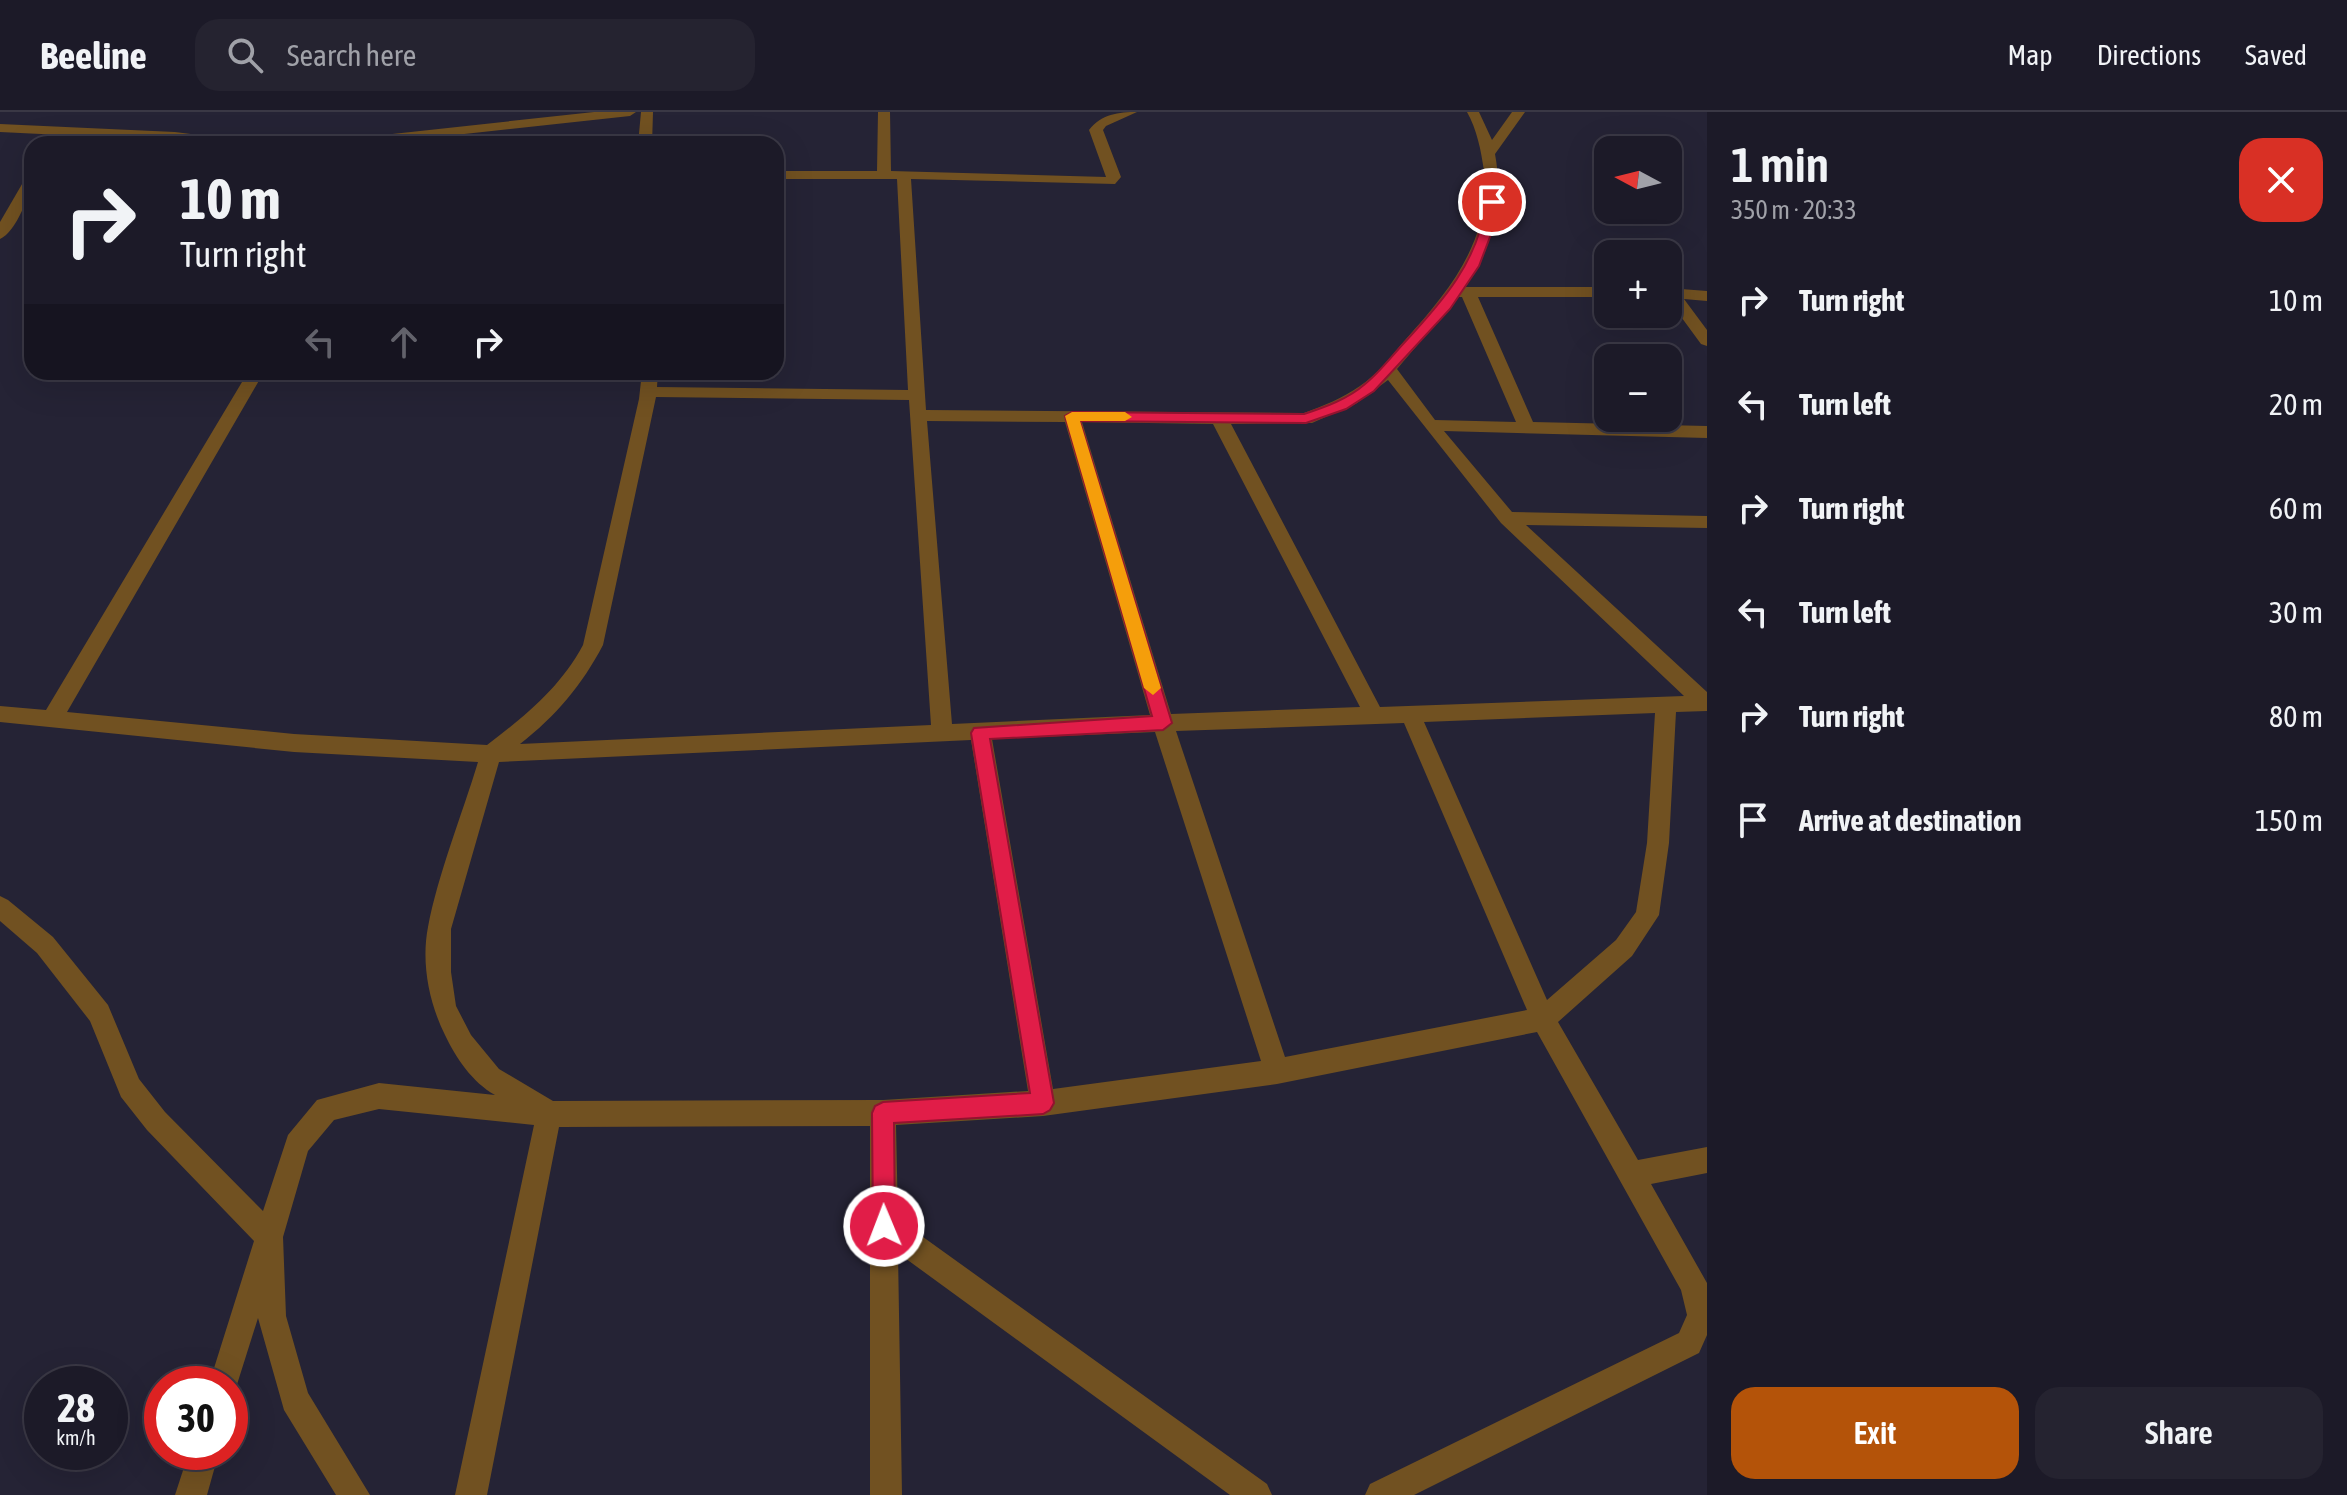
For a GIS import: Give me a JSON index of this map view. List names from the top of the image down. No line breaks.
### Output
{"north":"left","page":{"header":"Beeline","search":"Search here","nav":["Map","Directions","Saved"],"heading":["1 min","350 m · 20:33"],"map_buttons":["+","−"],"turn":["10 m","Turn right"],"list":[{"name":"Turn right","value":"10 m"},{"name":"Turn left","value":"20 m"},{"name":"Turn right","value":"60 m"},{"name":"Turn left","value":"30 m"},{"name":"Turn right","value":"80 m"},{"name":"Arrive at destination","value":"150 m"}],"speed":"28 km/h","limit":"30","buttons":["Exit","Share"]}}
